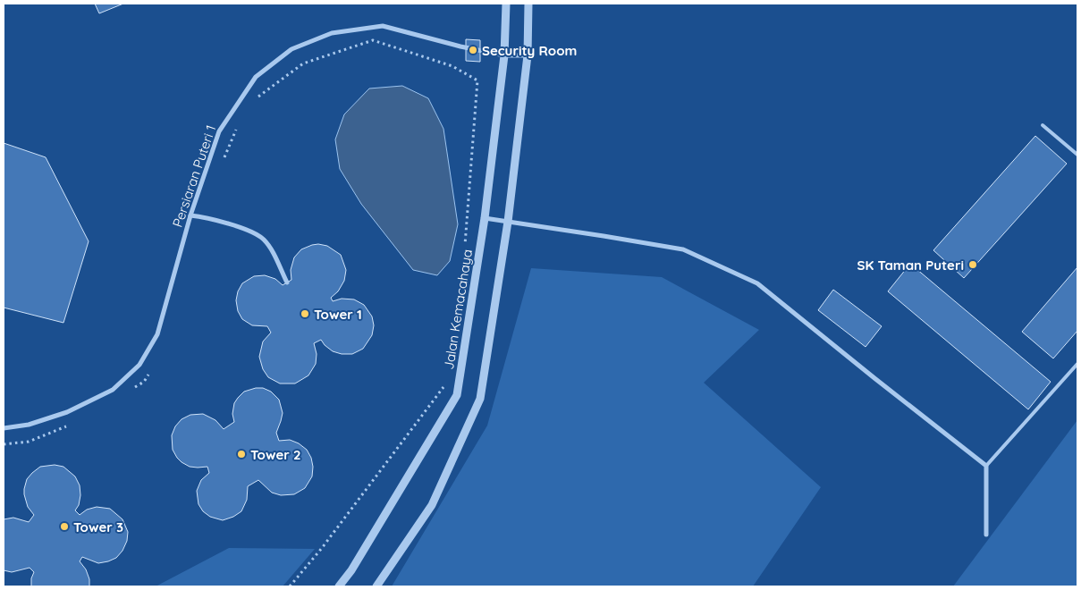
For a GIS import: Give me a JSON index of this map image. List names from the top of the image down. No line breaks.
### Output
{"streets":{"street":["Persiaran Puteri 1","Jalan Kemacahaya"]},"crossings":[["Persiaran Puteri 1","Jalan Kemacahaya"]],"places":["Security Room","SK Taman Puteri","Tower 1","Tower 2","Tower 3"]}
